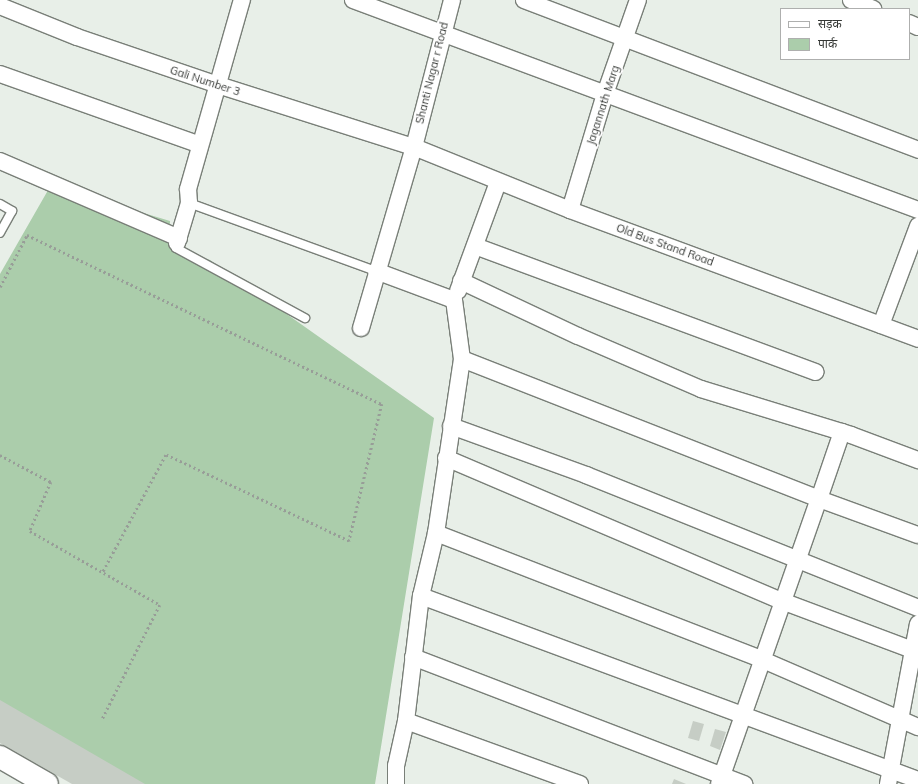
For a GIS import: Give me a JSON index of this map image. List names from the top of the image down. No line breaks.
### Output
{"streets":{"street":["Shanti Nagar r Road","Gali Number 3","Jagannath Marg","Old Bus Stand Road"]},"crossings":[["Shanti Nagar r Road","Gali Number 3"],["Shanti Nagar r Road","Old Bus Stand Road"],["Gali Number 3","Old Bus Stand Road"],["Jagannath Marg","Old Bus Stand Road"]],"legend":["सड़क","पार्क"]}
